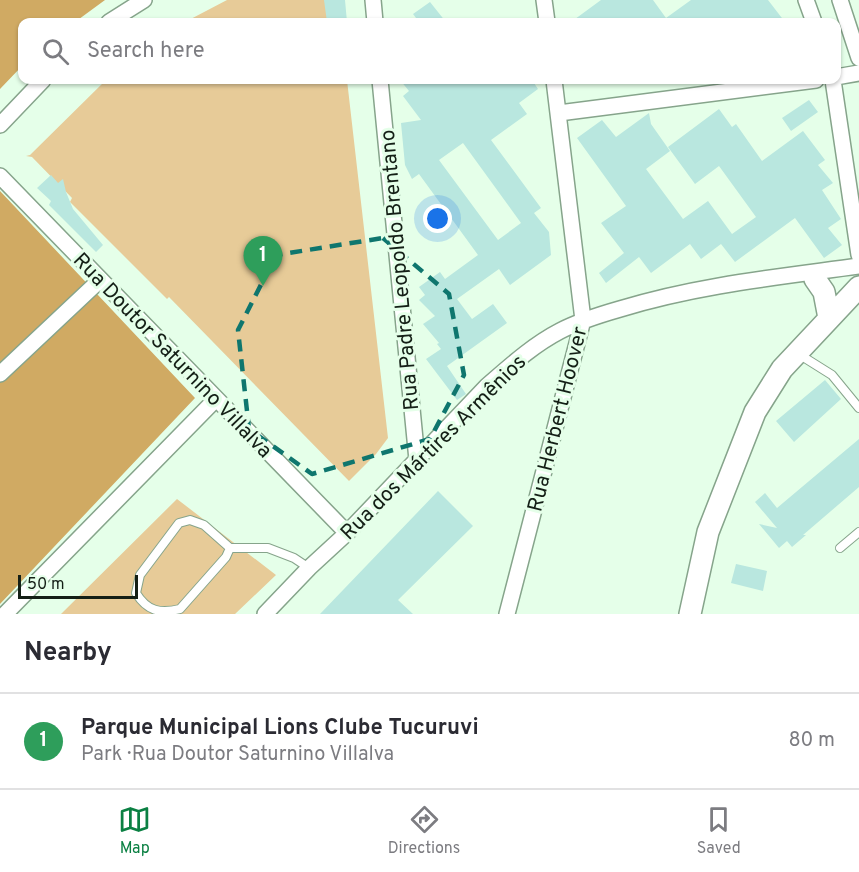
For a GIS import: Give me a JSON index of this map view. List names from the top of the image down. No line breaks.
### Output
{"streets":{"street":["Rua Padre Leopoldo Brentano","Rua Doutor Saturnino Villalva","Rua Herbert Hoover","Rua dos Mártires Armênios"]},"crossings":[["Rua Padre Leopoldo Brentano","Rua dos Mártires Armênios"],["Rua Doutor Saturnino Villalva","Rua dos Mártires Armênios"],["Rua Herbert Hoover","Rua dos Mártires Armênios"]],"scale_bar":"50 m","page":{"search":"Search here","pins":"1","scale":"50 m","heading":"Nearby","list":[{"mark":"1","name":"Parque Municipal Lions Clube Tucuruvi","note":"Park · Rua Doutor Saturnino Villalva","value":"80 m"}],"nav":["Map","Directions","Saved"]}}
